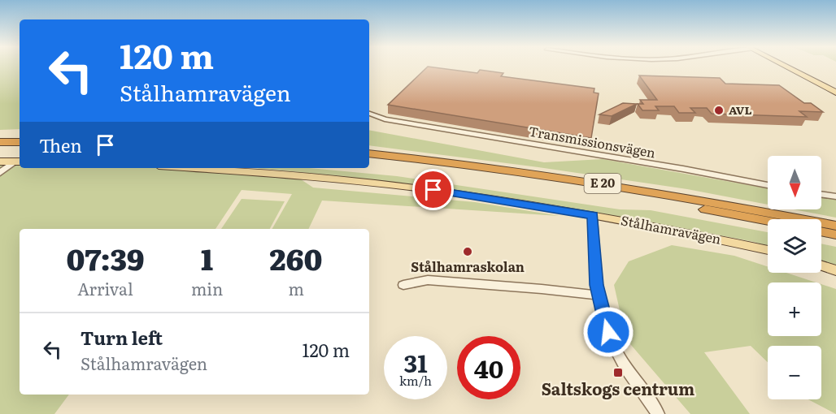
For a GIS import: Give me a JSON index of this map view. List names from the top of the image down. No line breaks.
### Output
{"streets":{"highway":["E 20"],"main road":["Stålhamravägen"],"street":["Transmissionsvägen"]},"places":{"other":["AVL","Stålhamraskolan"],"transit":["Saltskogs centrum"]},"north":"bottom","page":{"turn":["120 m","Stålhamravägen"],"then":"Then","map_buttons":["+","−"],"eta":["07:39","Arrival","1","min","260","m"],"list":[{"name":"Turn left","note":"Stålhamravägen","value":"120 m"}],"speed":"31 km/h","limit":"40"}}
